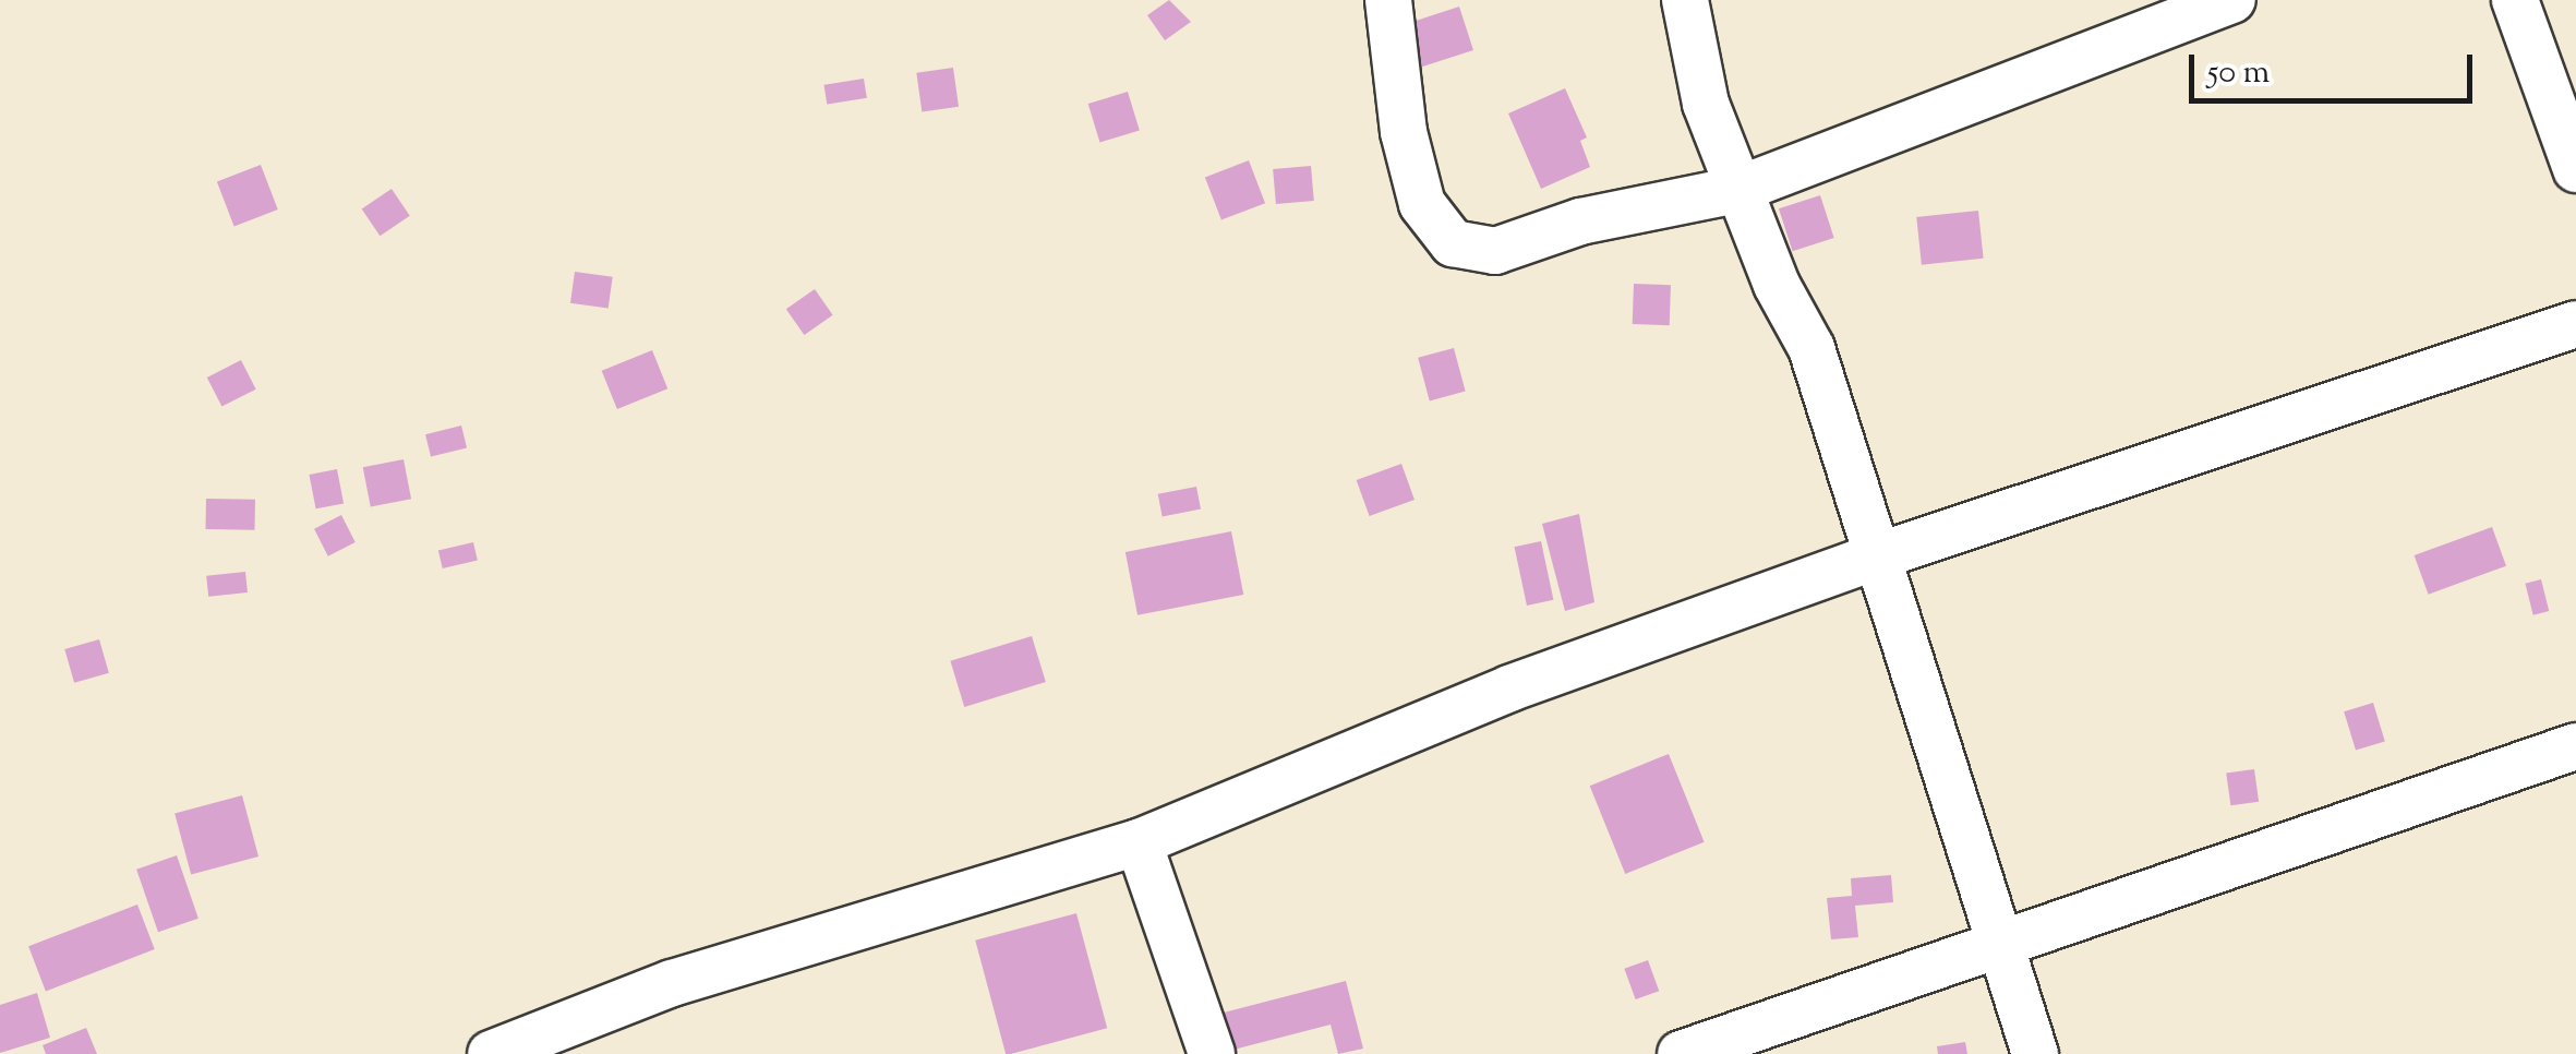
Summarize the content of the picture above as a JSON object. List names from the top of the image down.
{
  "scale_bar": "50 m"
}
